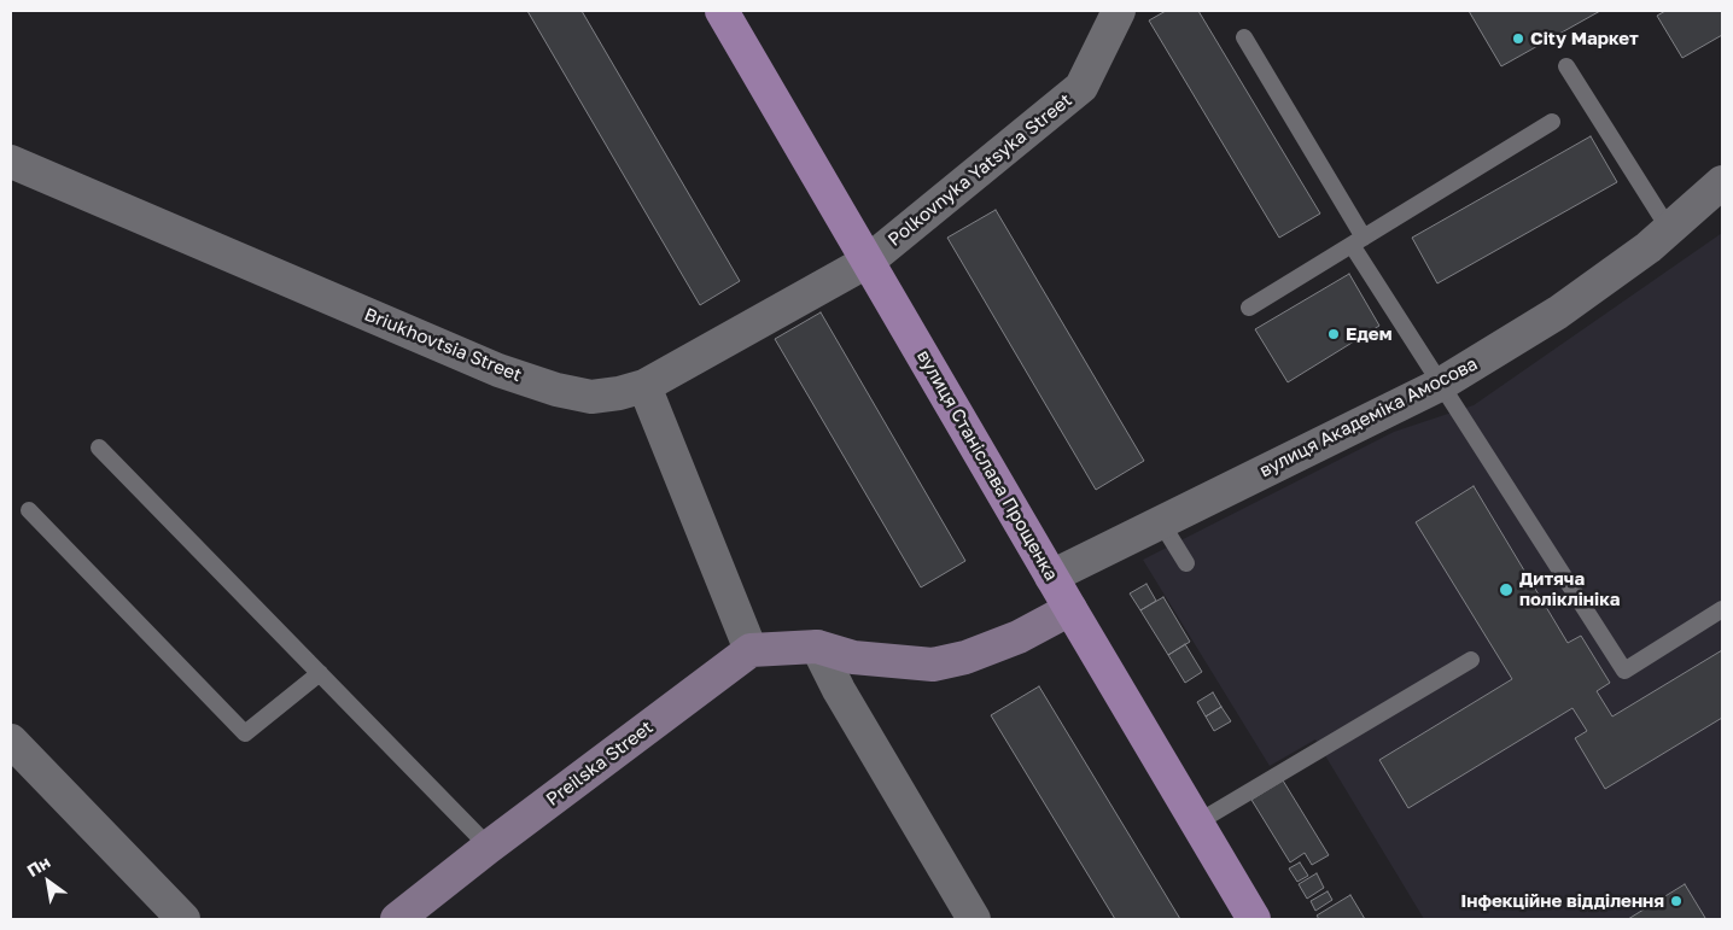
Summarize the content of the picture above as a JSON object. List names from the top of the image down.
{
  "streets": {
    "main road": ["вулиця Станіслава Прощенка"],
    "street": [
      "Polkovnyka Yatsyka Street",
      "Briukhovtsia Street",
      "вулиця Академіка Амосова",
      "Preilska Street"
    ]
  },
  "crossings": [
    ["Polkovnyka Yatsyka Street", "Briukhovtsia Street"],
    ["Polkovnyka Yatsyka Street", "вулиця Станіслава Прощенка"],
    ["Briukhovtsia Street", "вулиця Станіслава Прощенка"],
    ["вулиця Академіка Амосова", "вулиця Станіслава Прощенка"]
  ],
  "places": [
    "City Маркет",
    "Едем",
    "Дитяча поліклініка",
    "Інфекційне відділення"
  ],
  "north": "top left"
}
